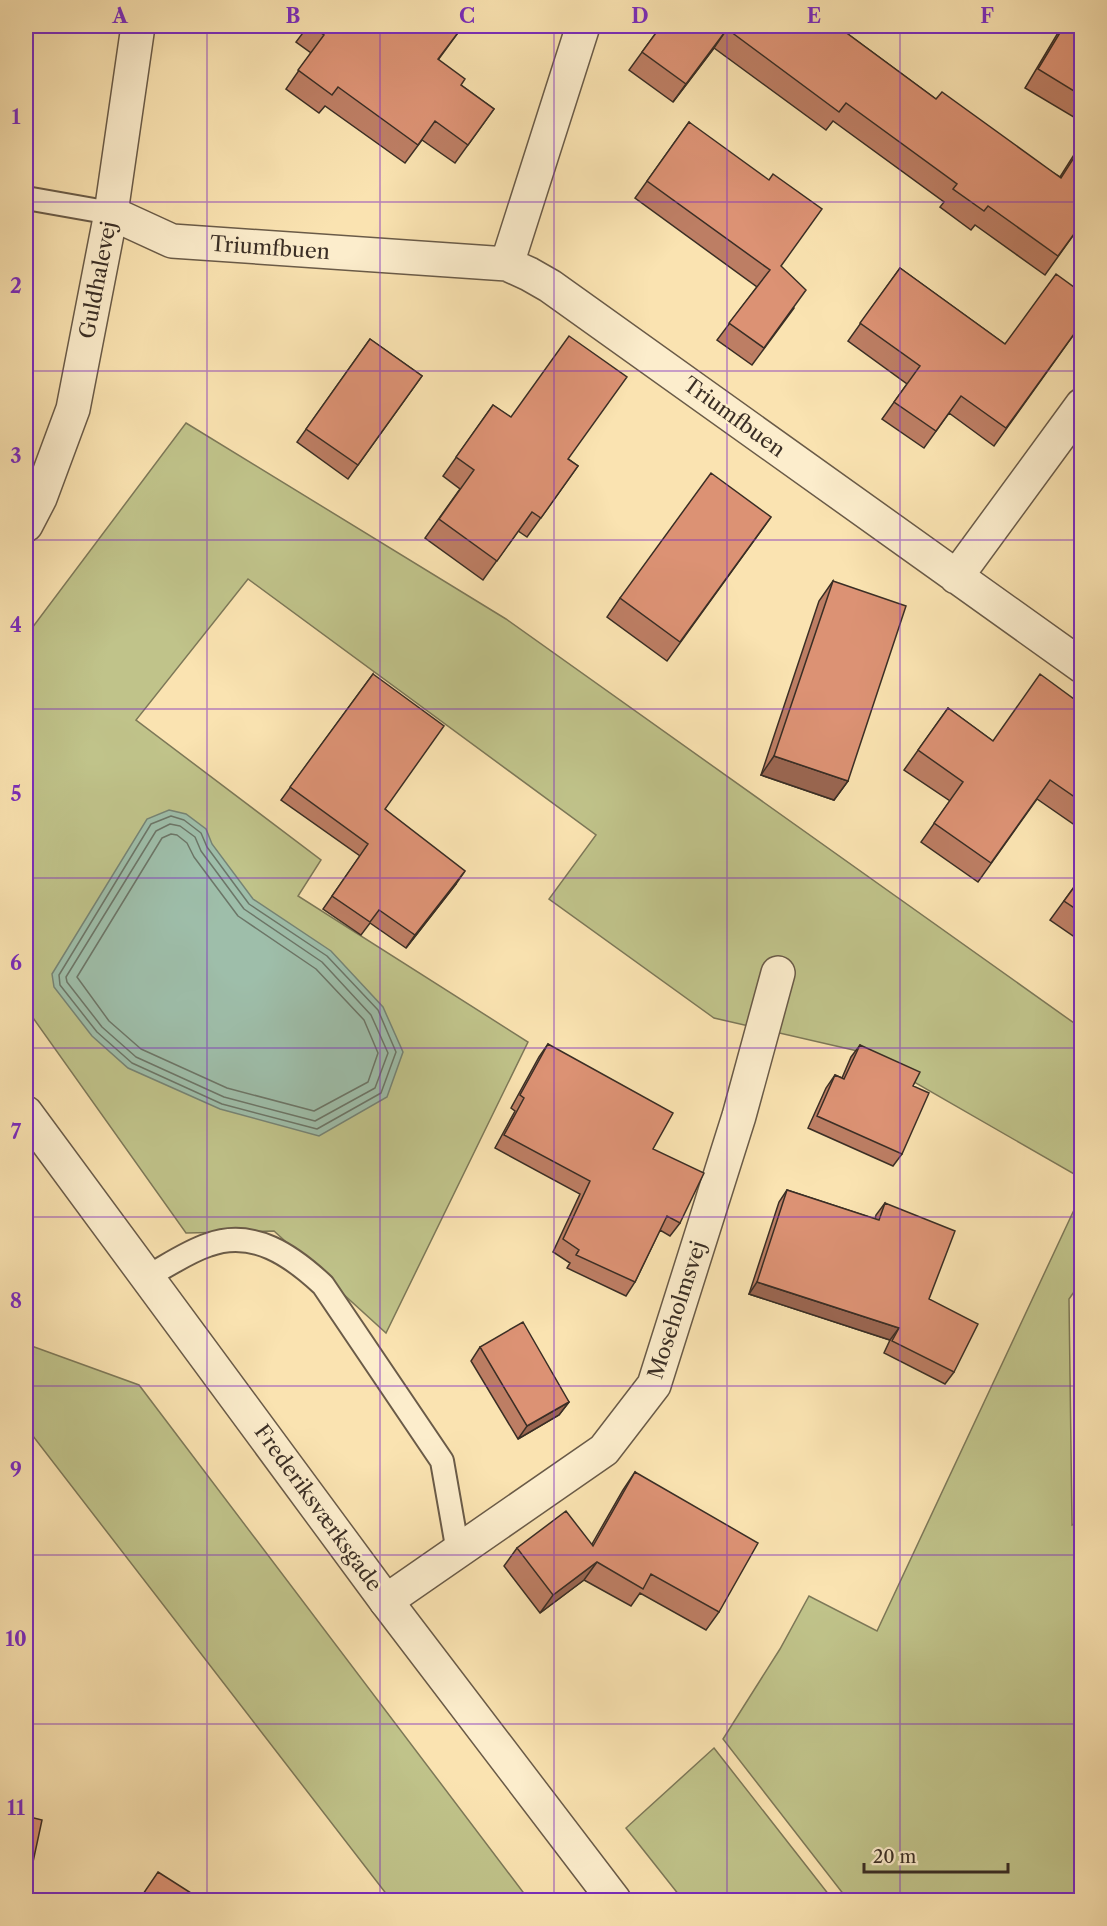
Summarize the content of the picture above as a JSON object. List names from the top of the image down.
{
  "streets": {
    "street": [
      "Triumfbuen",
      "Guldhalevej",
      "Moseholmsvej",
      "Frederiksværksgade"
    ]
  },
  "crossings": [
    ["Triumfbuen", "Guldhalevej"],
    ["Moseholmsvej", "Frederiksværksgade"]
  ],
  "scale_bar": "20 m",
  "grid": {
    "columns": [
      "A",
      "B",
      "C",
      "D",
      "E",
      "F"
    ],
    "rows": [
      "1",
      "2",
      "3",
      "4",
      "5",
      "6",
      "7",
      "8",
      "9",
      "10",
      "11"
    ]
  }
}
